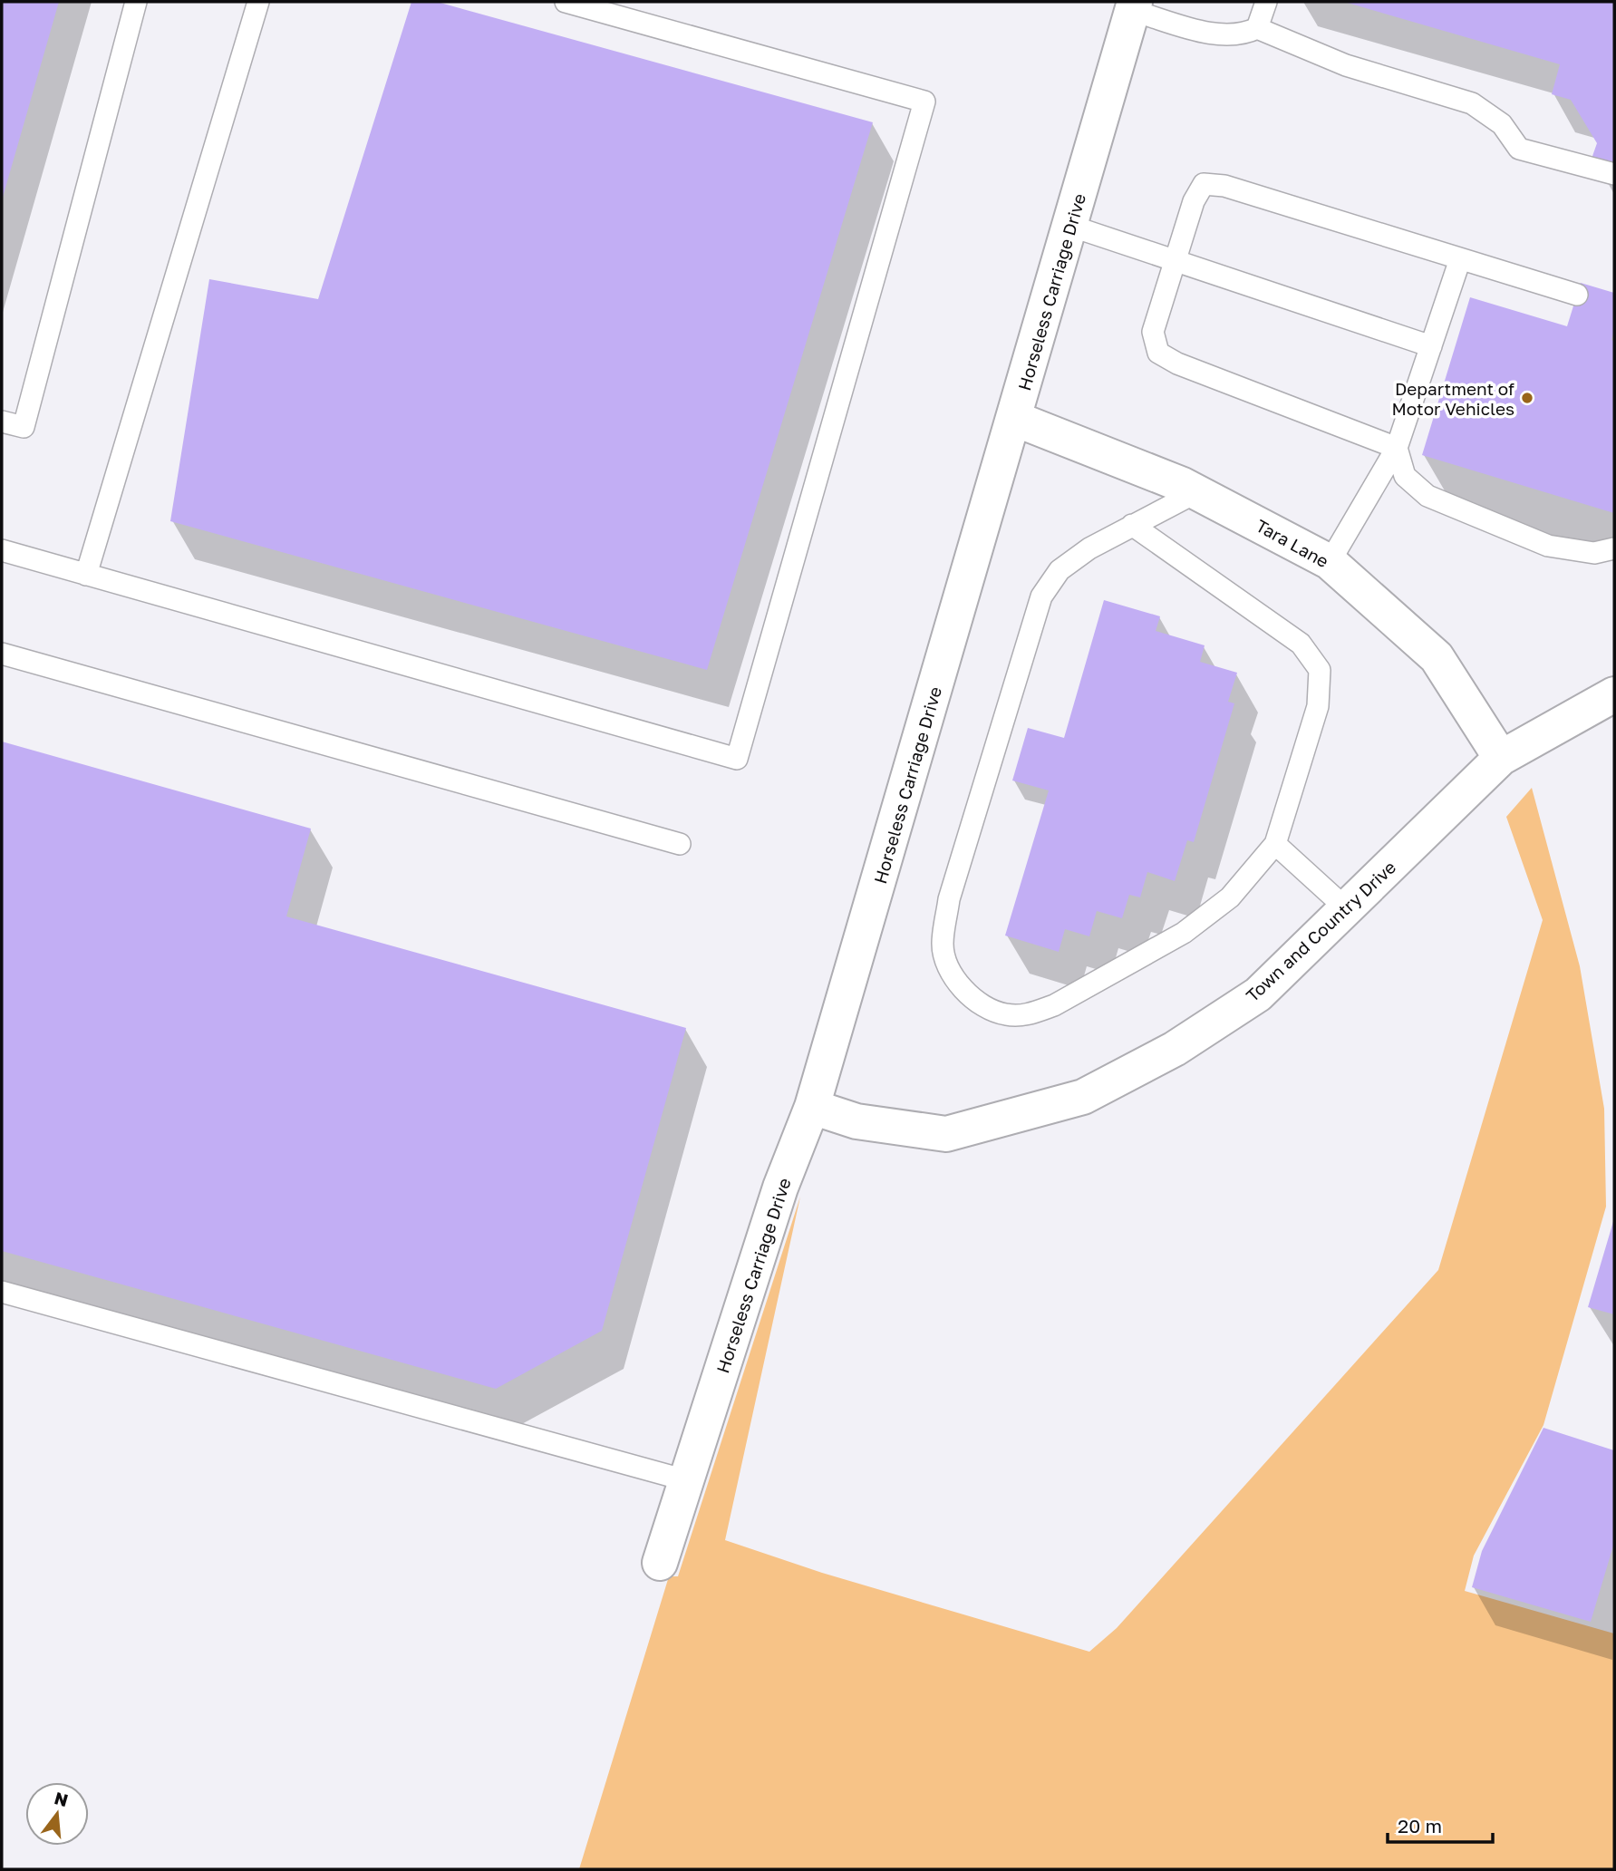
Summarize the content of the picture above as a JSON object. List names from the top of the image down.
{
  "streets": {
    "street": ["Horseless Carriage Drive", "Tara Lane", "Town and Country Drive"]
  },
  "crossings": [
    ["Horseless Carriage Drive", "Tara Lane"],
    ["Horseless Carriage Drive", "Town and Country Drive"],
    ["Tara Lane", "Town and Country Drive"]
  ],
  "places": ["Department of Motor Vehicles"],
  "scale_bar": "20 m",
  "north": "top"
}
